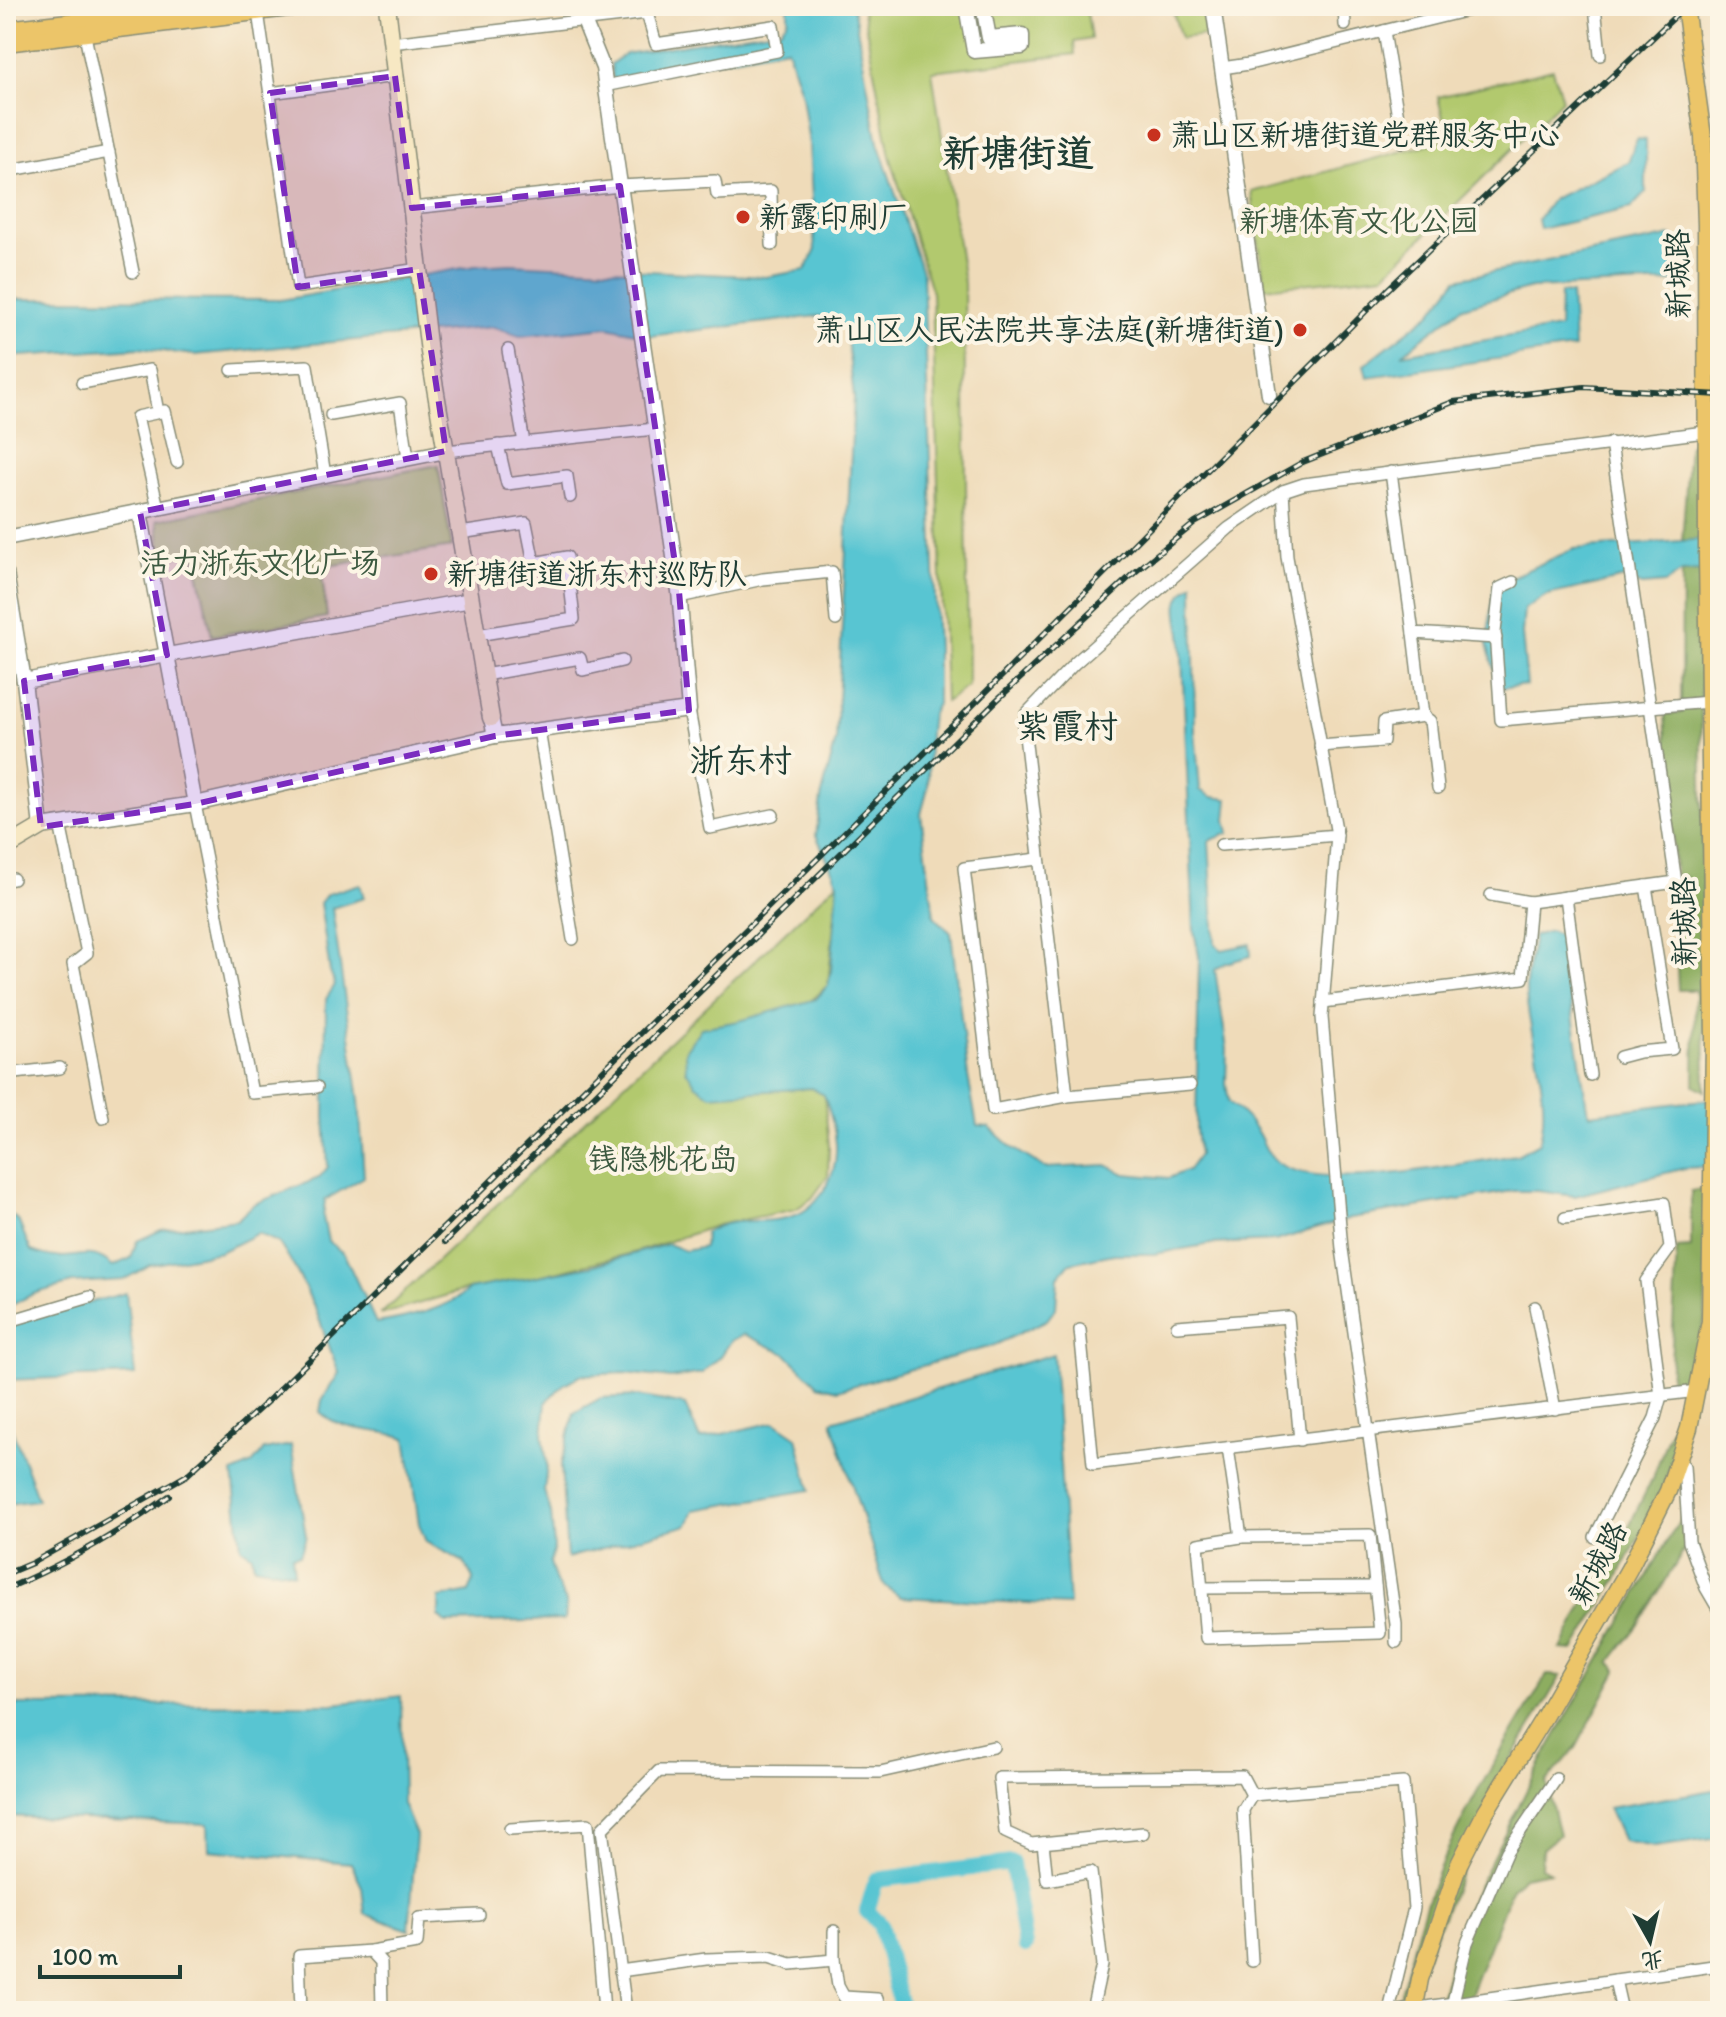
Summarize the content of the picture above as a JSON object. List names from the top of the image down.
{
  "streets": {
    "main road": ["新城路"]
  },
  "districts": ["新塘街道", "紫霞村", "浙东村"],
  "parks": ["新塘体育文化公园", "活力浙东文化广场", "钱隐桃花岛"],
  "places": [
    "萧山区新塘街道党群服务中心",
    "新露印刷厂",
    "萧山区人民法院共享法庭(新塘街道)",
    "新塘街道浙东村巡防队"
  ],
  "scale_bar": "100 m",
  "north": "bottom"
}
